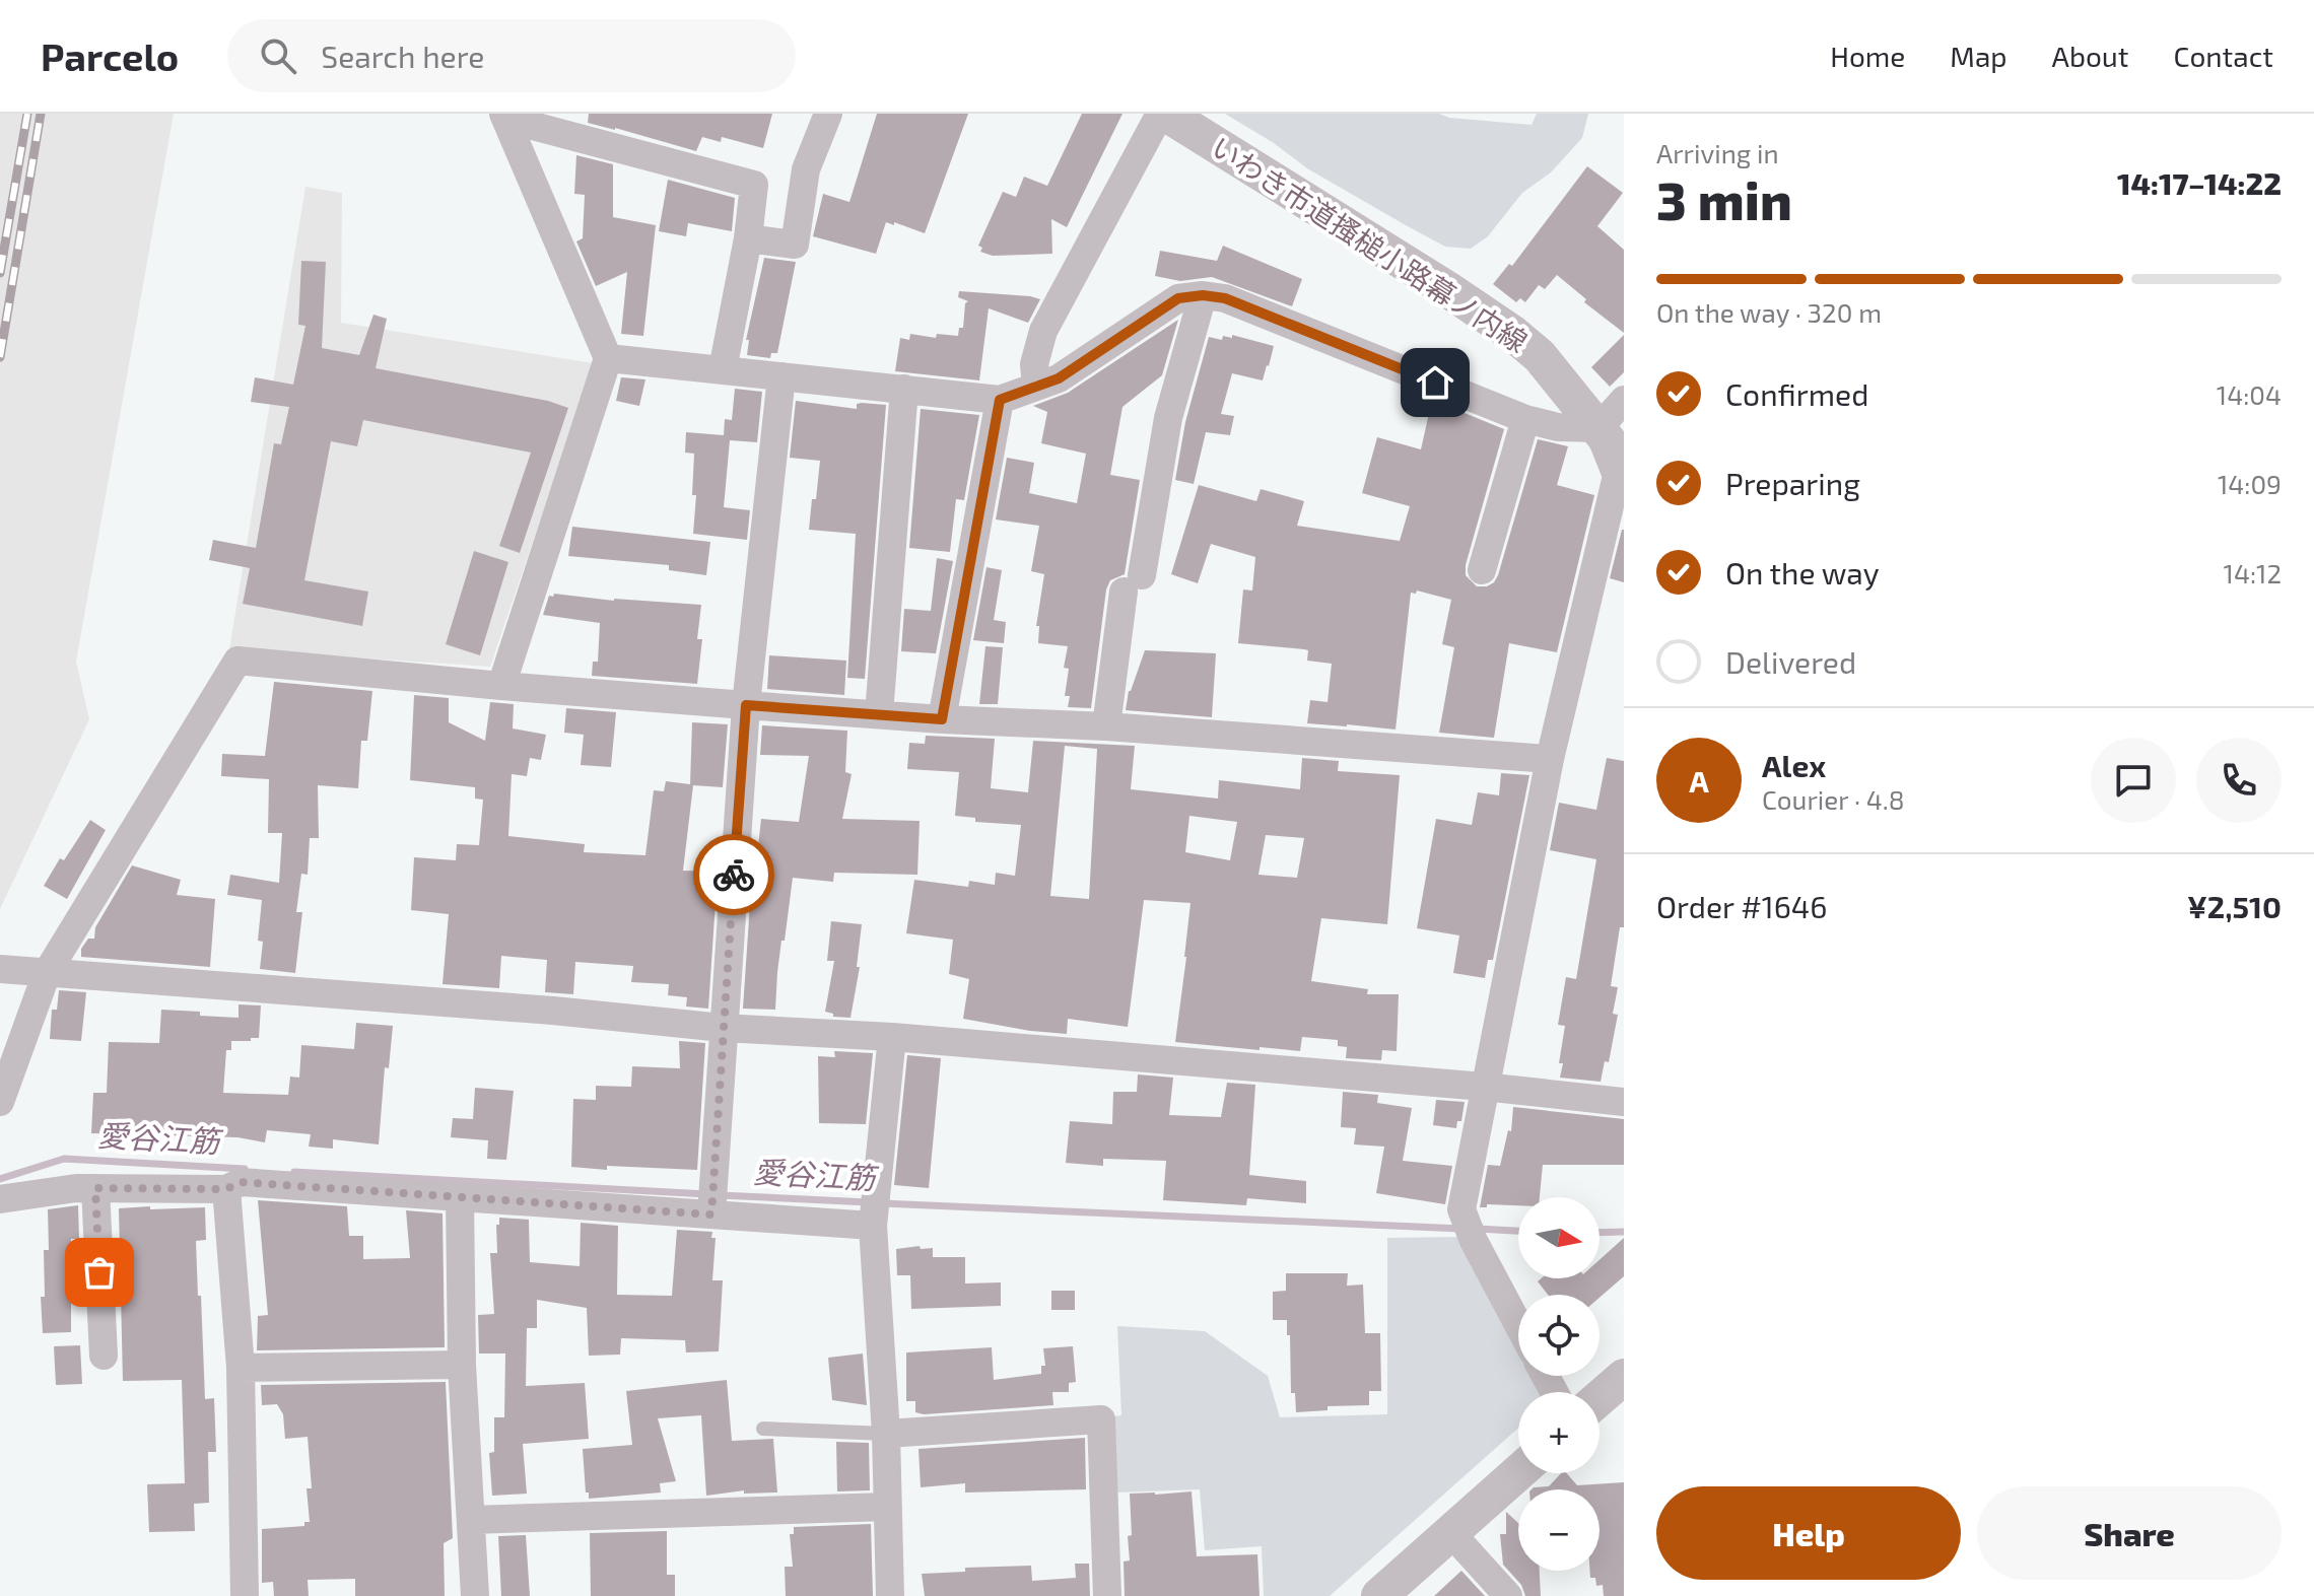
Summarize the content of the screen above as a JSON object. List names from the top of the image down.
{
  "streets": {
    "street": ["いわき市道搔槌小路幕ノ内線"]
  },
  "water": ["愛谷江筋"],
  "north": "right",
  "page": {
    "header": "Parcelo",
    "search": "Search here",
    "nav": [
      "Home",
      "Map",
      "About",
      "Contact"
    ],
    "heading": ["3 min", "Arriving in", "14:17–14:22"],
    "panel": [
      "Alex",
      "Courier · 4.8",
      "Order #1646",
      "¥2,510"
    ],
    "bar": "On the way · 320 m",
    "list": [
      ["Confirmed", "14:04"],
      ["Preparing", "14:09"],
      ["On the way", "14:12"],
      "Delivered"
    ],
    "round": "A",
    "map_buttons": ["+", "−"],
    "buttons": ["Help", "Share"]
  }
}
